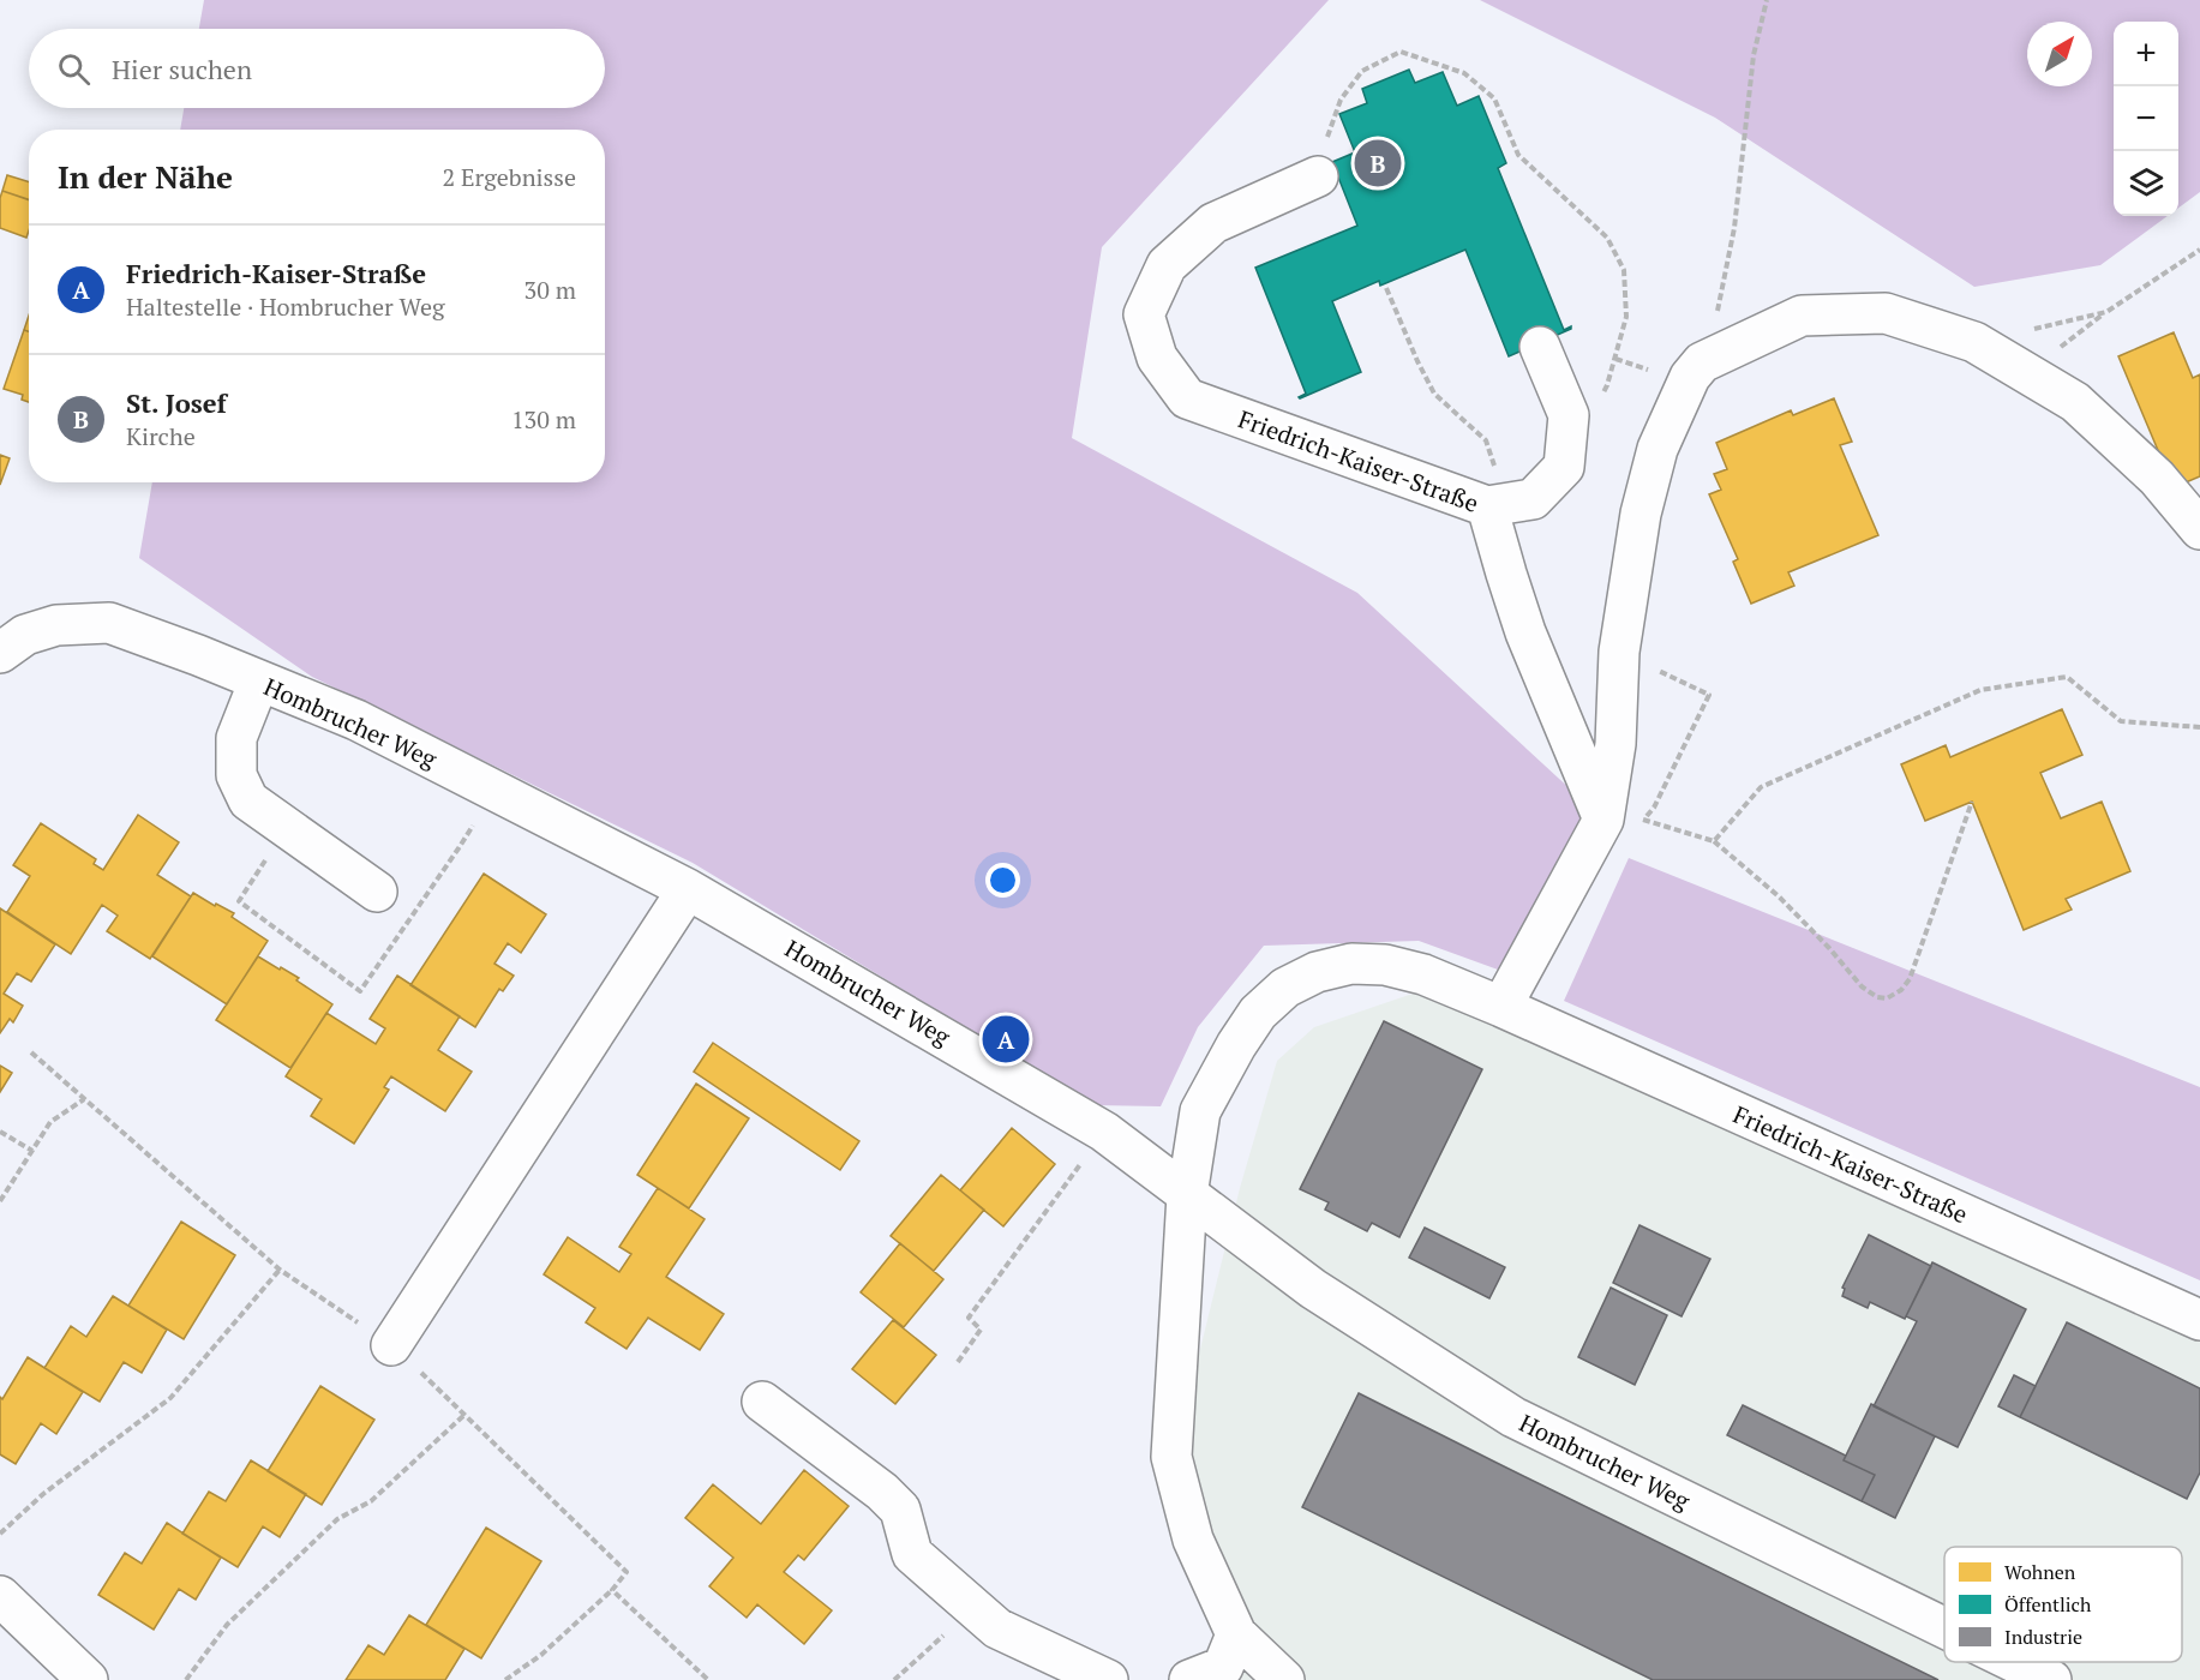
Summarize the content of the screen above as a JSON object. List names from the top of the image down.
{
  "streets": {
    "street": ["Friedrich-Kaiser-Straße", "Hombrucher Weg"]
  },
  "crossings": [
    ["Friedrich-Kaiser-Straße", "Hombrucher Weg"]
  ],
  "legend": ["Wohnen", "Öffentlich", "Industrie"],
  "north": "top right",
  "page": {
    "map_buttons": ["+", "−"],
    "search": "Hier suchen",
    "heading": ["In der Nähe", "2 Ergebnisse"],
    "pins": ["B", "A"],
    "list": [
      {
        "mark": "A",
        "name": "Friedrich-Kaiser-Straße",
        "note": "Haltestelle · Hombrucher Weg",
        "value": "30 m"
      },
      {
        "mark": "B",
        "name": "St. Josef",
        "note": "Kirche",
        "value": "130 m"
      }
    ]
  }
}
